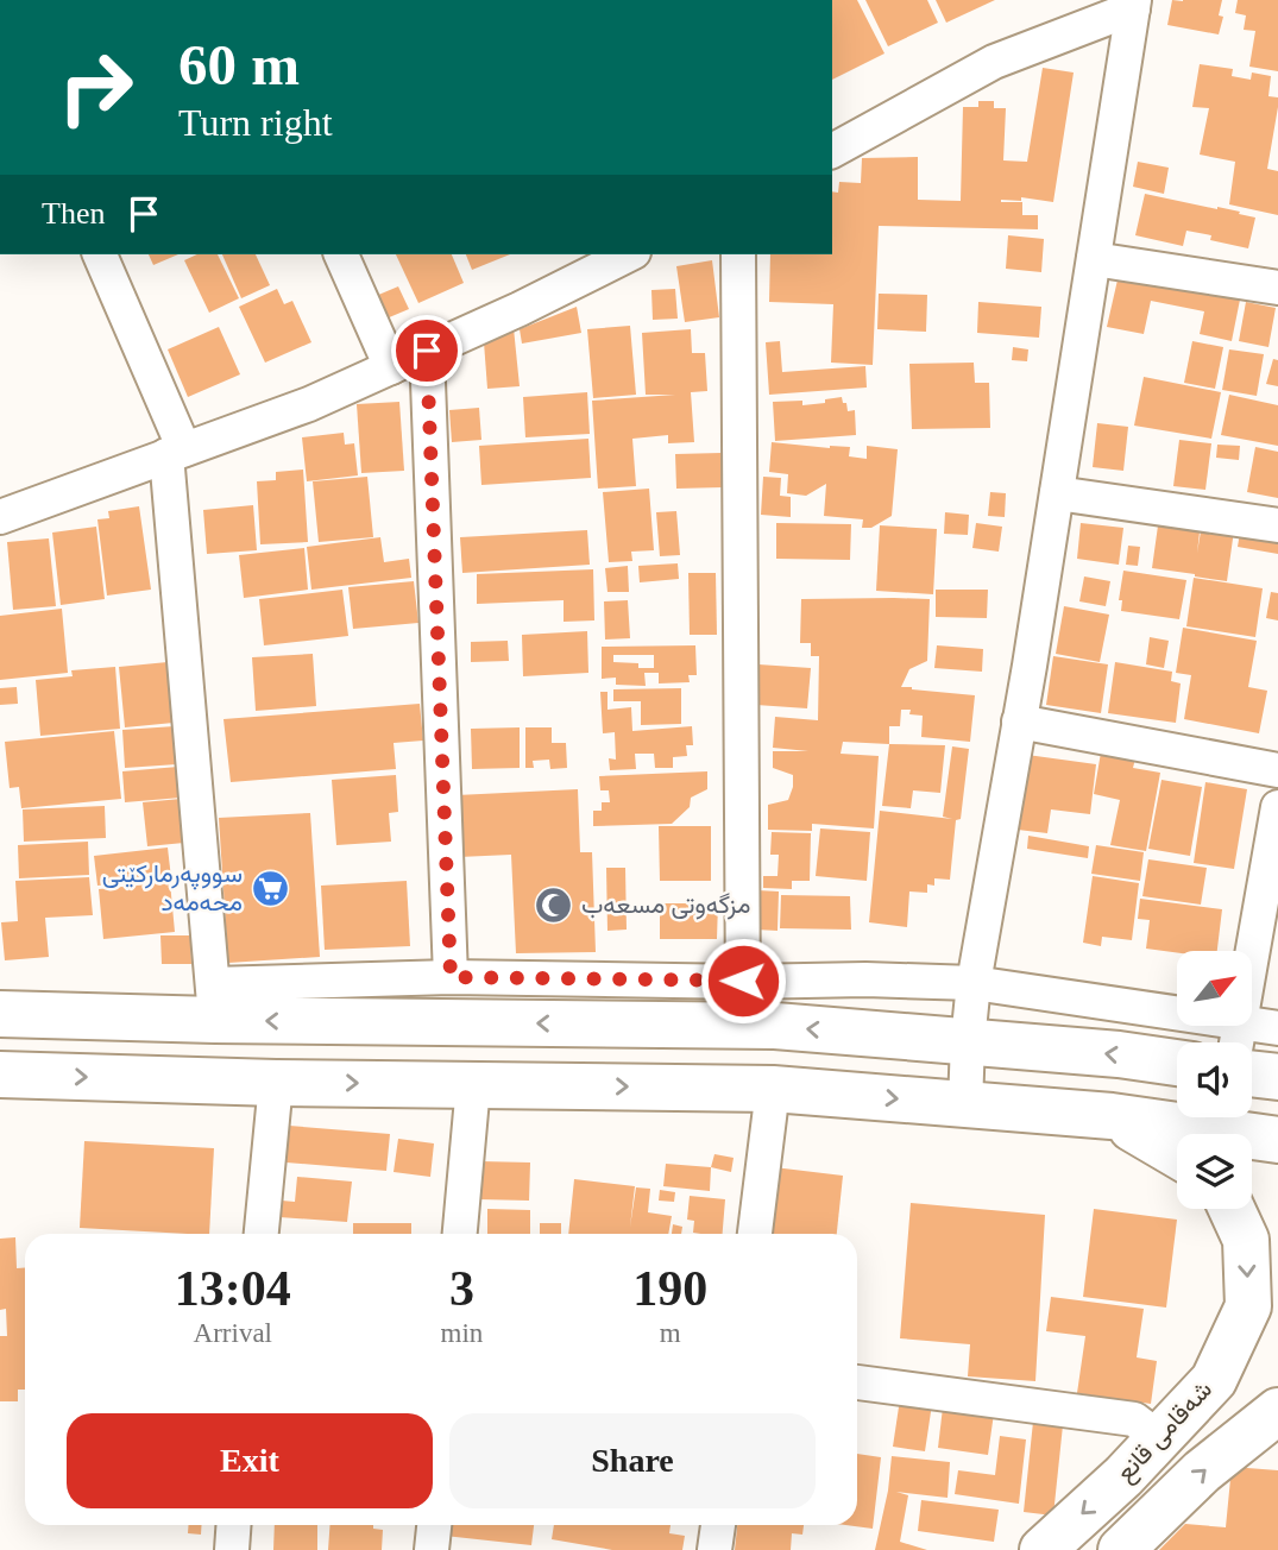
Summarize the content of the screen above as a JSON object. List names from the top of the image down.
{
  "streets": {
    "main road": ["شەقامی قانع"]
  },
  "places": {
    "supermarket": ["سووپەرمارکێتی محەمەد"],
    "mosque": ["مزگەوتی مسعەب"]
  },
  "north": "top right",
  "page": {
    "turn": ["60 m", "Turn right"],
    "then": "Then",
    "eta": [
      "13:04",
      "Arrival",
      "3",
      "min",
      "190",
      "m"
    ],
    "buttons": ["Exit", "Share"]
  }
}
